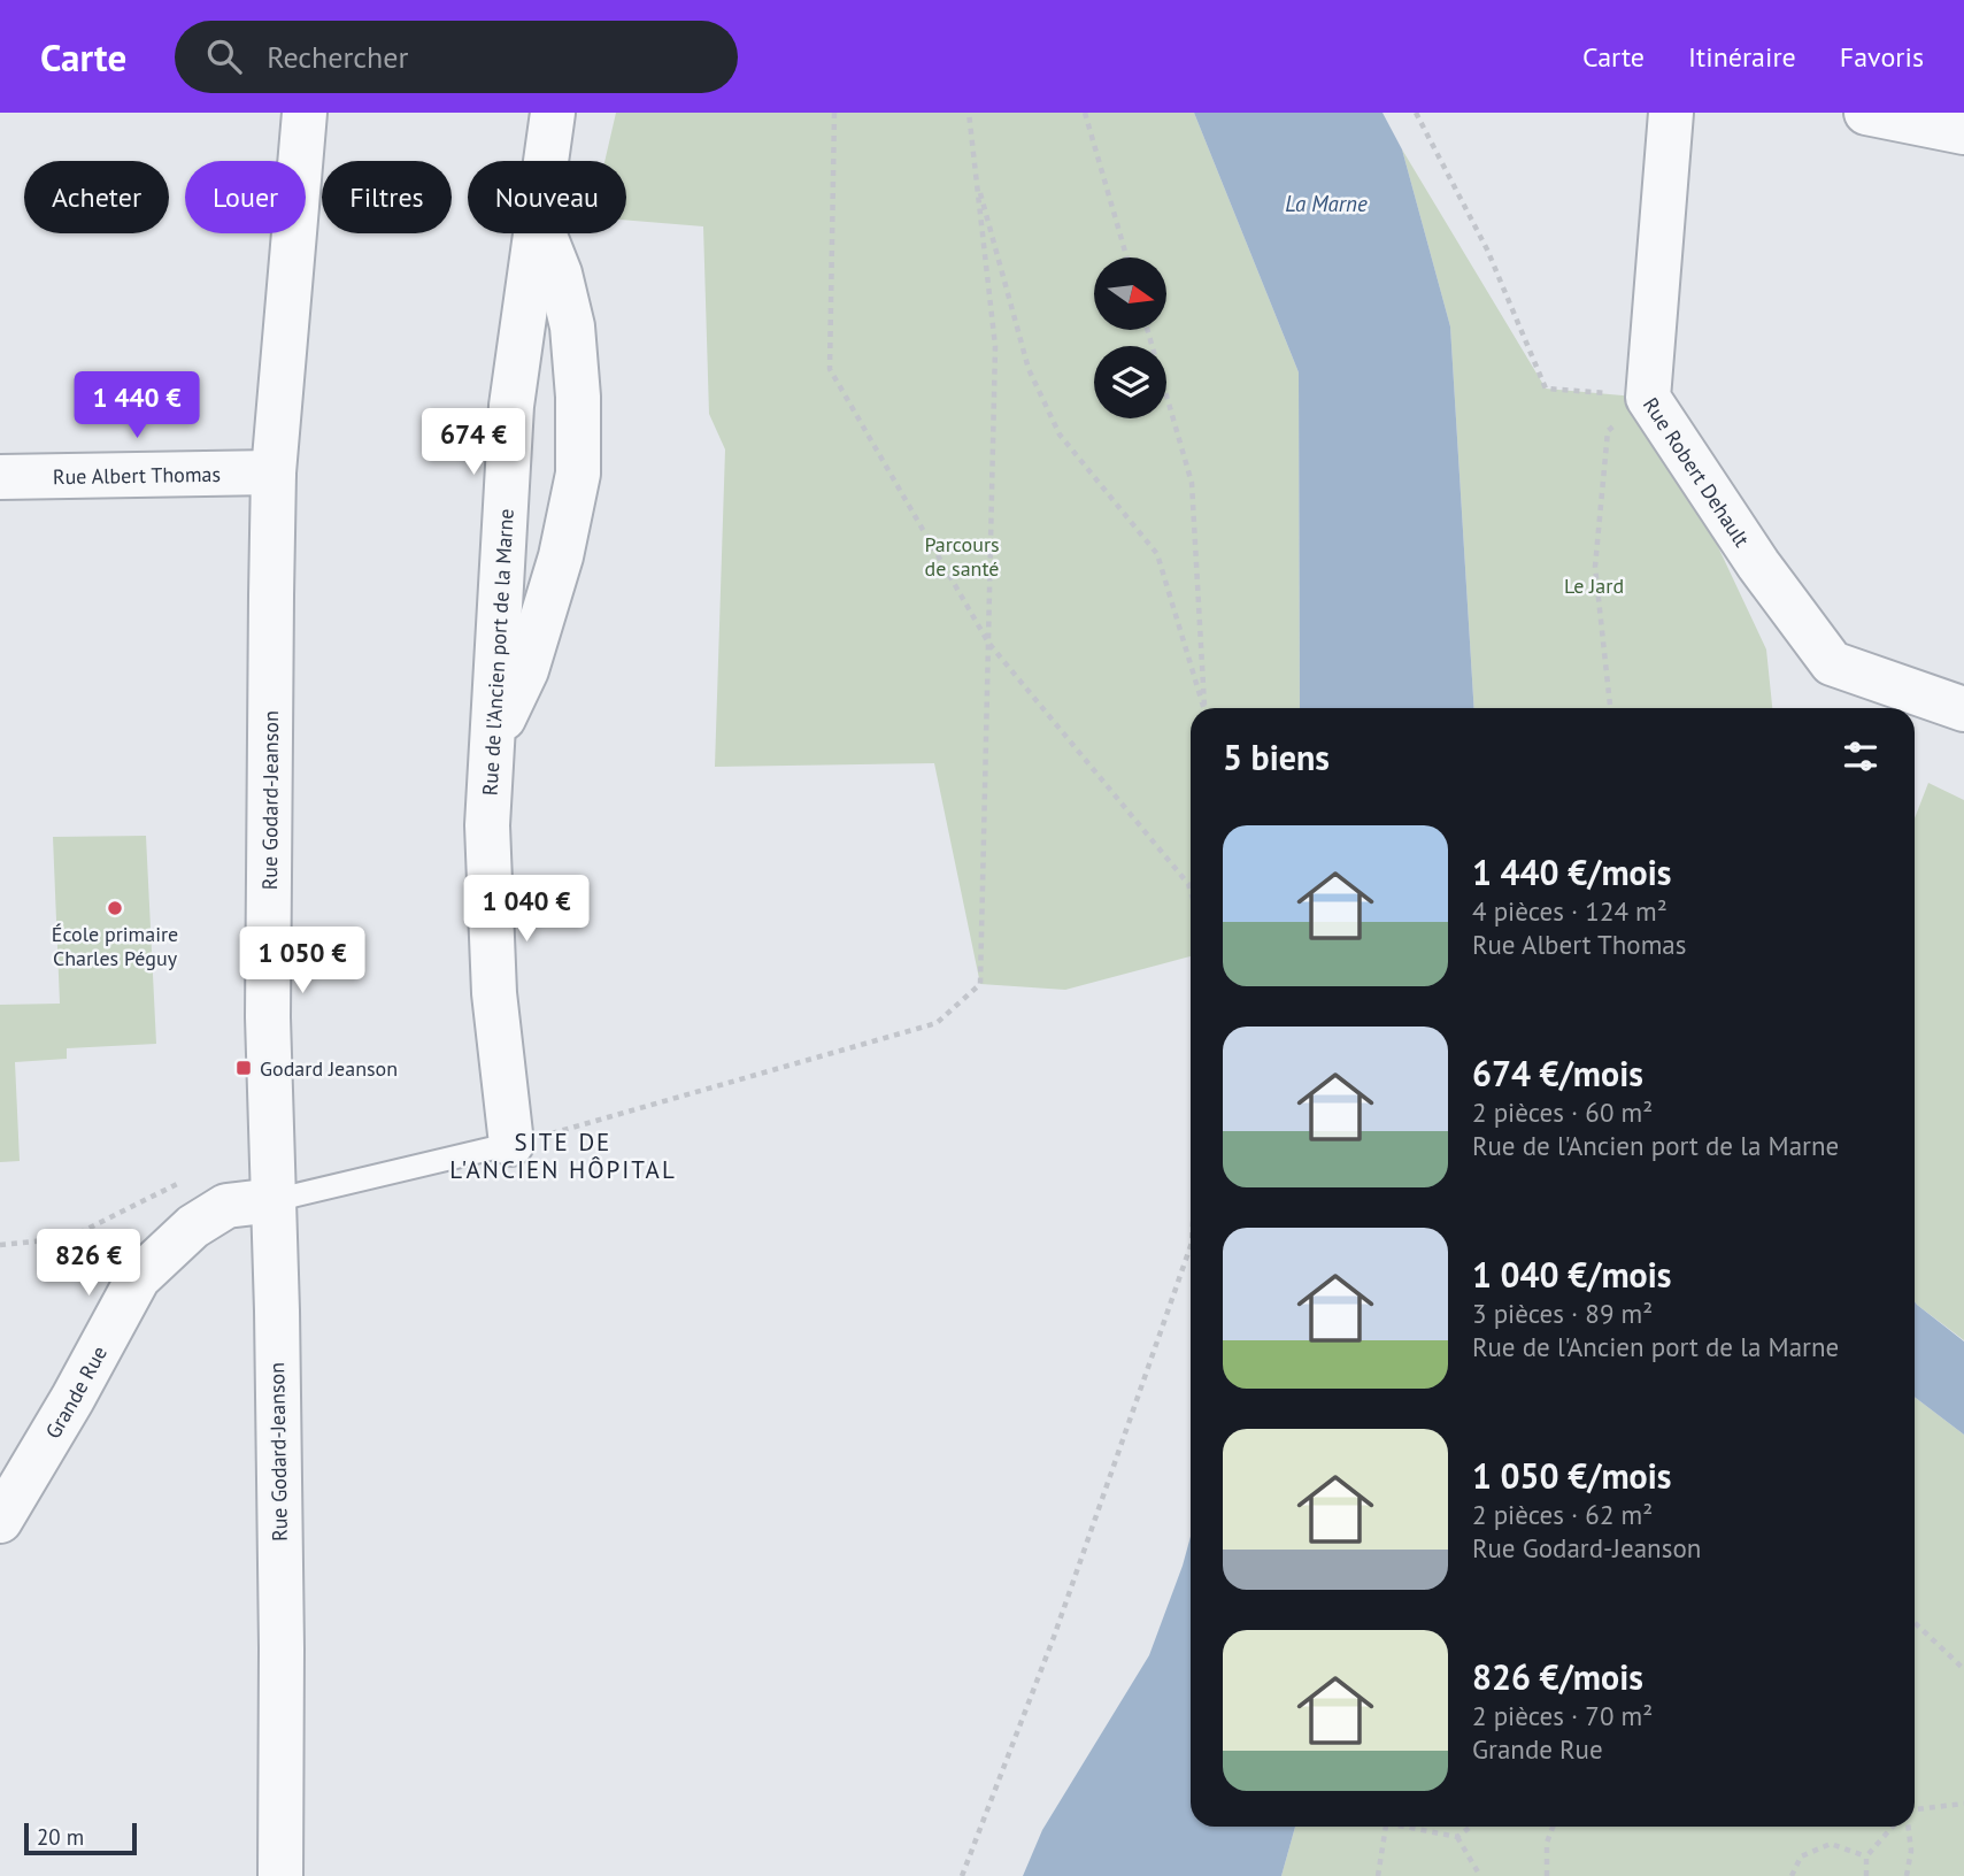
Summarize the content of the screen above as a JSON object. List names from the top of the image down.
{
  "streets": {
    "street": [
      "Rue Robert Dehault",
      "Rue Albert Thomas",
      "Rue de l'Ancien port de la Marne",
      "Rue Godard-Jeanson",
      "Grande Rue"
    ]
  },
  "crossings": [
    ["Rue Albert Thomas", "Rue Godard-Jeanson"],
    ["Rue Godard-Jeanson", "Grande Rue"]
  ],
  "districts": ["SITE DE L'ANCIEN HÔPITAL"],
  "water": ["La Marne"],
  "parks": ["Parcours de santé", "Le Jard"],
  "places": {
    "other": ["École primaire Charles Péguy"],
    "transit": ["Godard Jeanson"]
  },
  "scale_bar": "20 m",
  "north": "right",
  "page": {
    "header": "Carte",
    "search": "Rechercher",
    "nav": ["Carte", "Itinéraire", "Favoris"],
    "chip": [
      "Acheter",
      "Louer",
      "Filtres",
      "Nouveau"
    ],
    "price": [
      "1 440 €",
      "674 €",
      "1 040 €",
      "1 050 €",
      "826 €"
    ],
    "heading": "5 biens",
    "list": [
      {
        "name": "1 440 €/mois",
        "note": "4 pièces · 124 m² · Rue Albert Thomas"
      },
      {
        "name": "674 €/mois",
        "note": "2 pièces · 60 m² · Rue de l'Ancien port de la Marne"
      },
      {
        "name": "1 040 €/mois",
        "note": "3 pièces · 89 m² · Rue de l'Ancien port de la Marne"
      },
      {
        "name": "1 050 €/mois",
        "note": "2 pièces · 62 m² · Rue Godard-Jeanson"
      },
      {
        "name": "826 €/mois",
        "note": "2 pièces · 70 m² · Grande Rue"
      }
    ],
    "scale": "20 m"
  }
}
